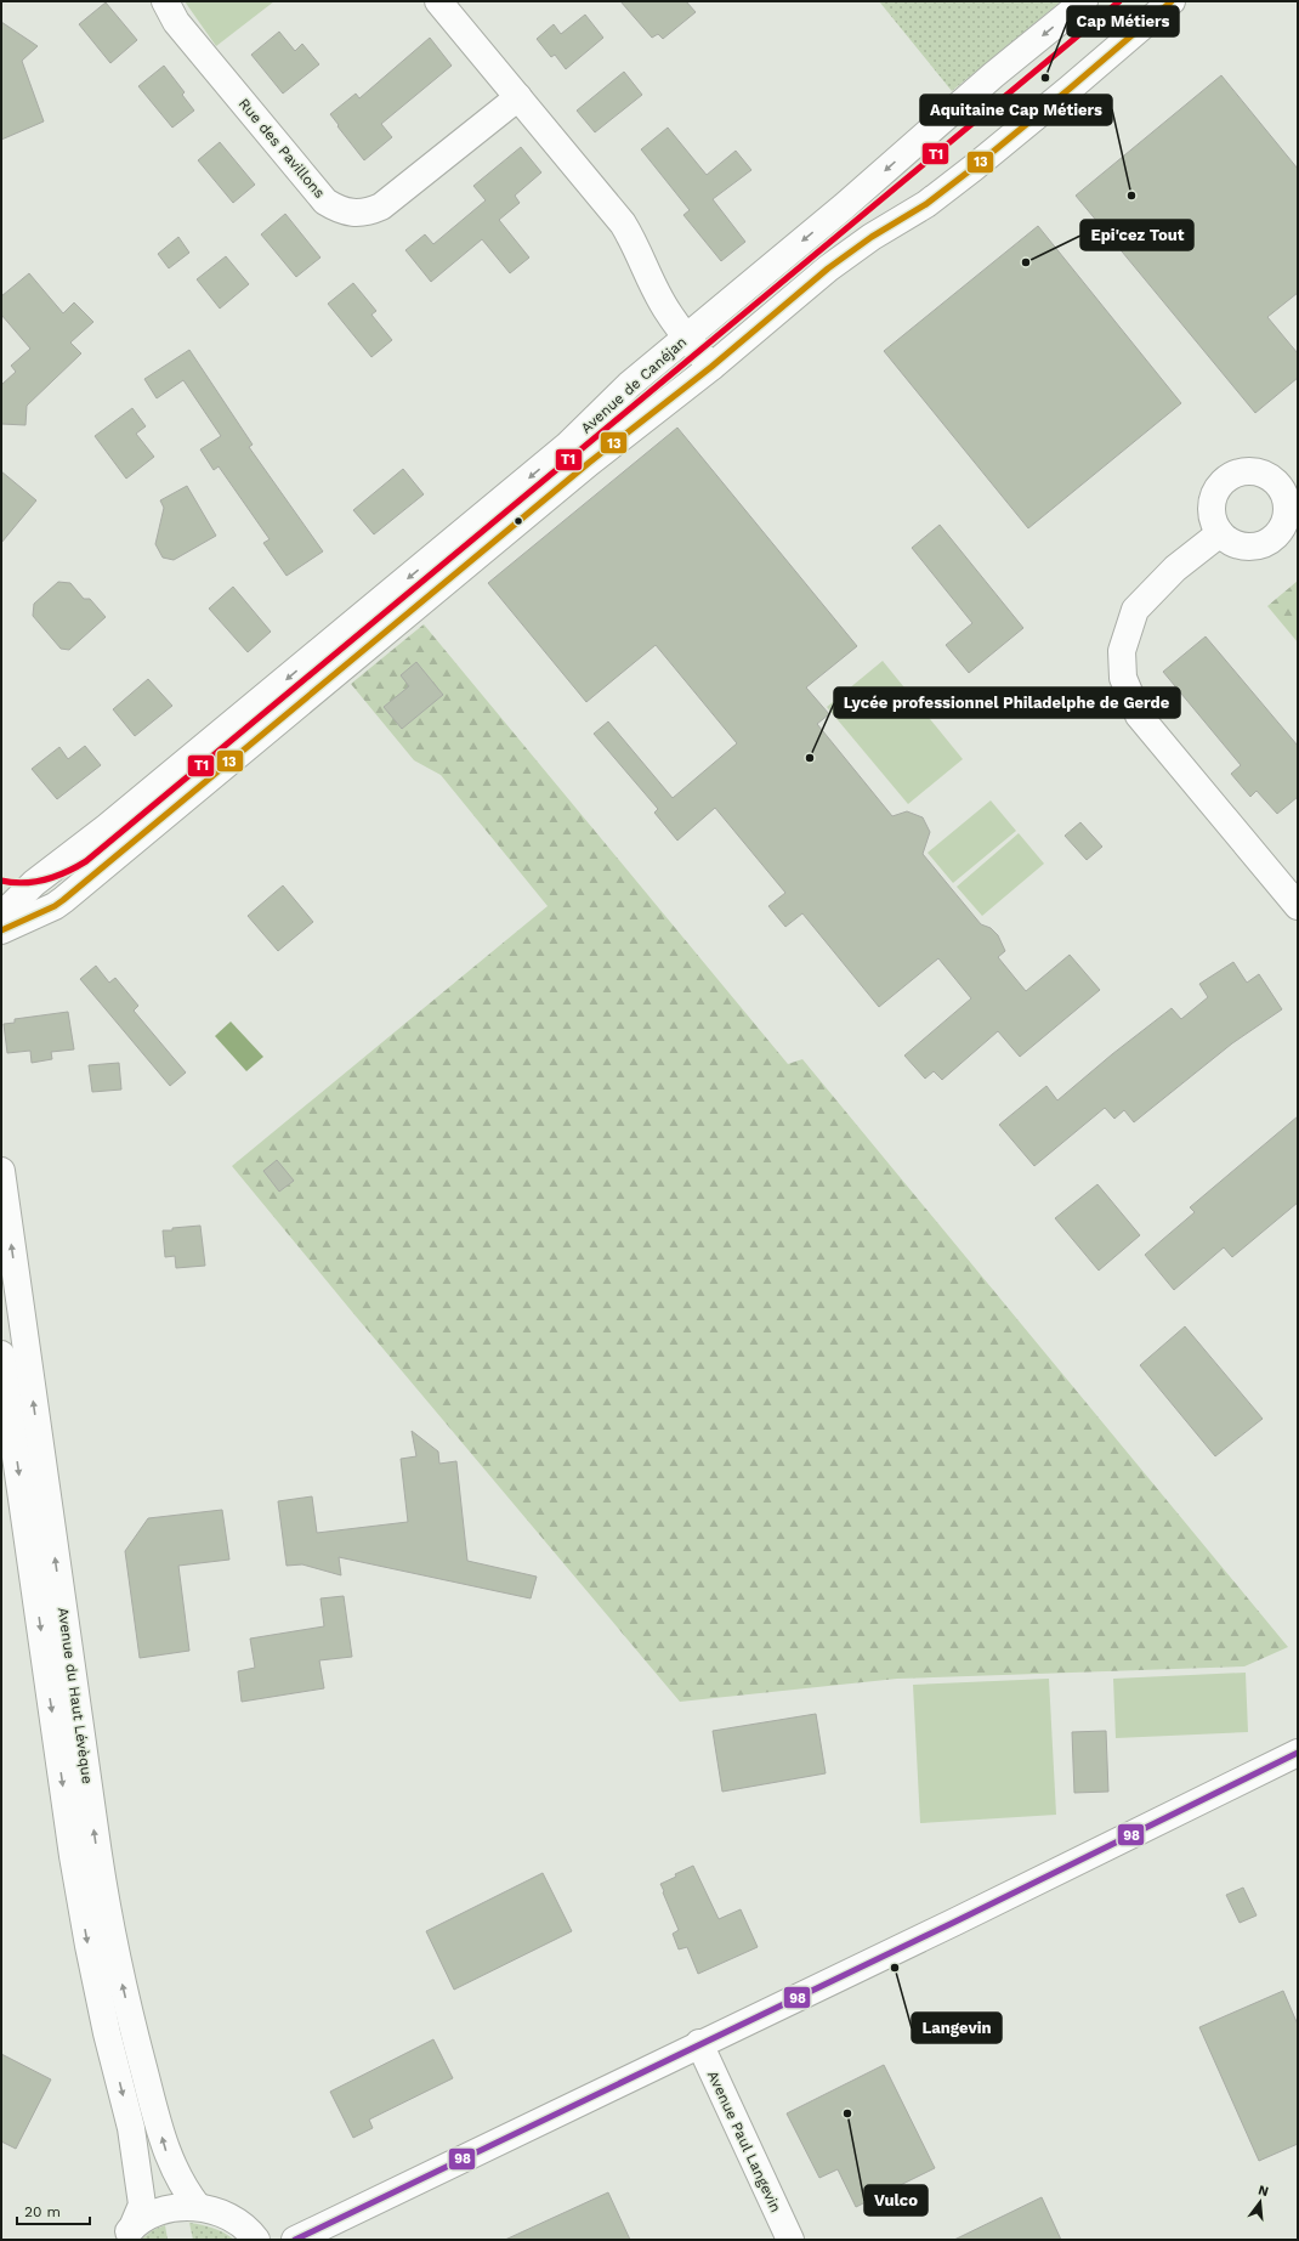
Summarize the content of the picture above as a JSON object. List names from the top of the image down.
{
  "streets": {
    "street": [
      "Rue des Pavillons",
      "Avenue de Canéjan",
      "Avenue du Haut Lévèque",
      "Avenue Paul Langevin"
    ]
  },
  "places": [
    "Cap Métiers",
    "Aquitaine Cap Métiers",
    "Epi'cez Tout",
    "Lycée professionnel Philadelphe de Gerde",
    "Langevin",
    "Vulco"
  ],
  "lines": ["transit line T1", "transit line 13", "transit line 98"],
  "scale_bar": "20 m",
  "north": "top"
}
